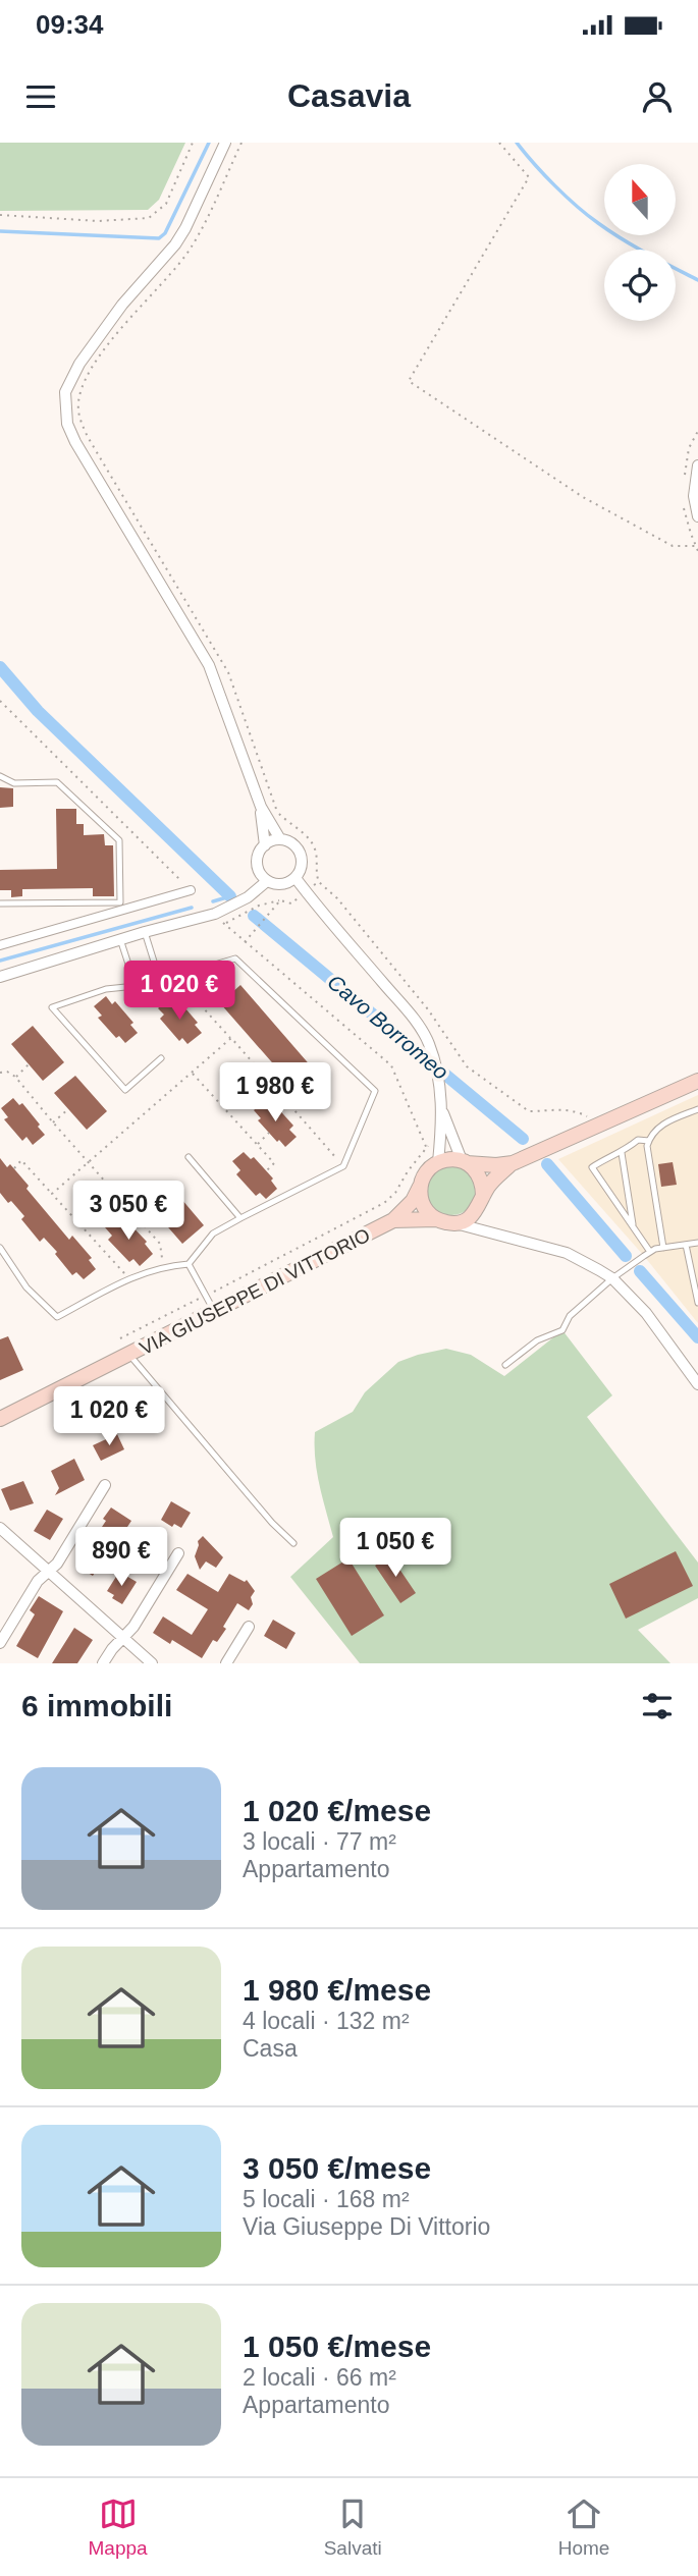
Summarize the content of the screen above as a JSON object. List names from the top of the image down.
{
  "streets": {
    "main road": ["VIA GIUSEPPE DI VITTORIO"]
  },
  "water": ["Cavo Borromeo"],
  "north": "top",
  "page": {
    "status": "09:34",
    "header": "Casavia",
    "price": [
      "1 020 €",
      "1 980 €",
      "3 050 €",
      "1 020 €",
      "1 050 €",
      "890 €"
    ],
    "heading": "6 immobili",
    "list": [
      {
        "name": "1 020 €/mese",
        "note": "3 locali · 77 m² · Appartamento"
      },
      {
        "name": "1 980 €/mese",
        "note": "4 locali · 132 m² · Casa"
      },
      {
        "name": "3 050 €/mese",
        "note": "5 locali · 168 m² · Via Giuseppe Di Vittorio"
      },
      {
        "name": "1 050 €/mese",
        "note": "2 locali · 66 m² · Appartamento"
      }
    ],
    "tabs": ["Mappa", "Salvati", "Home"]
  }
}
